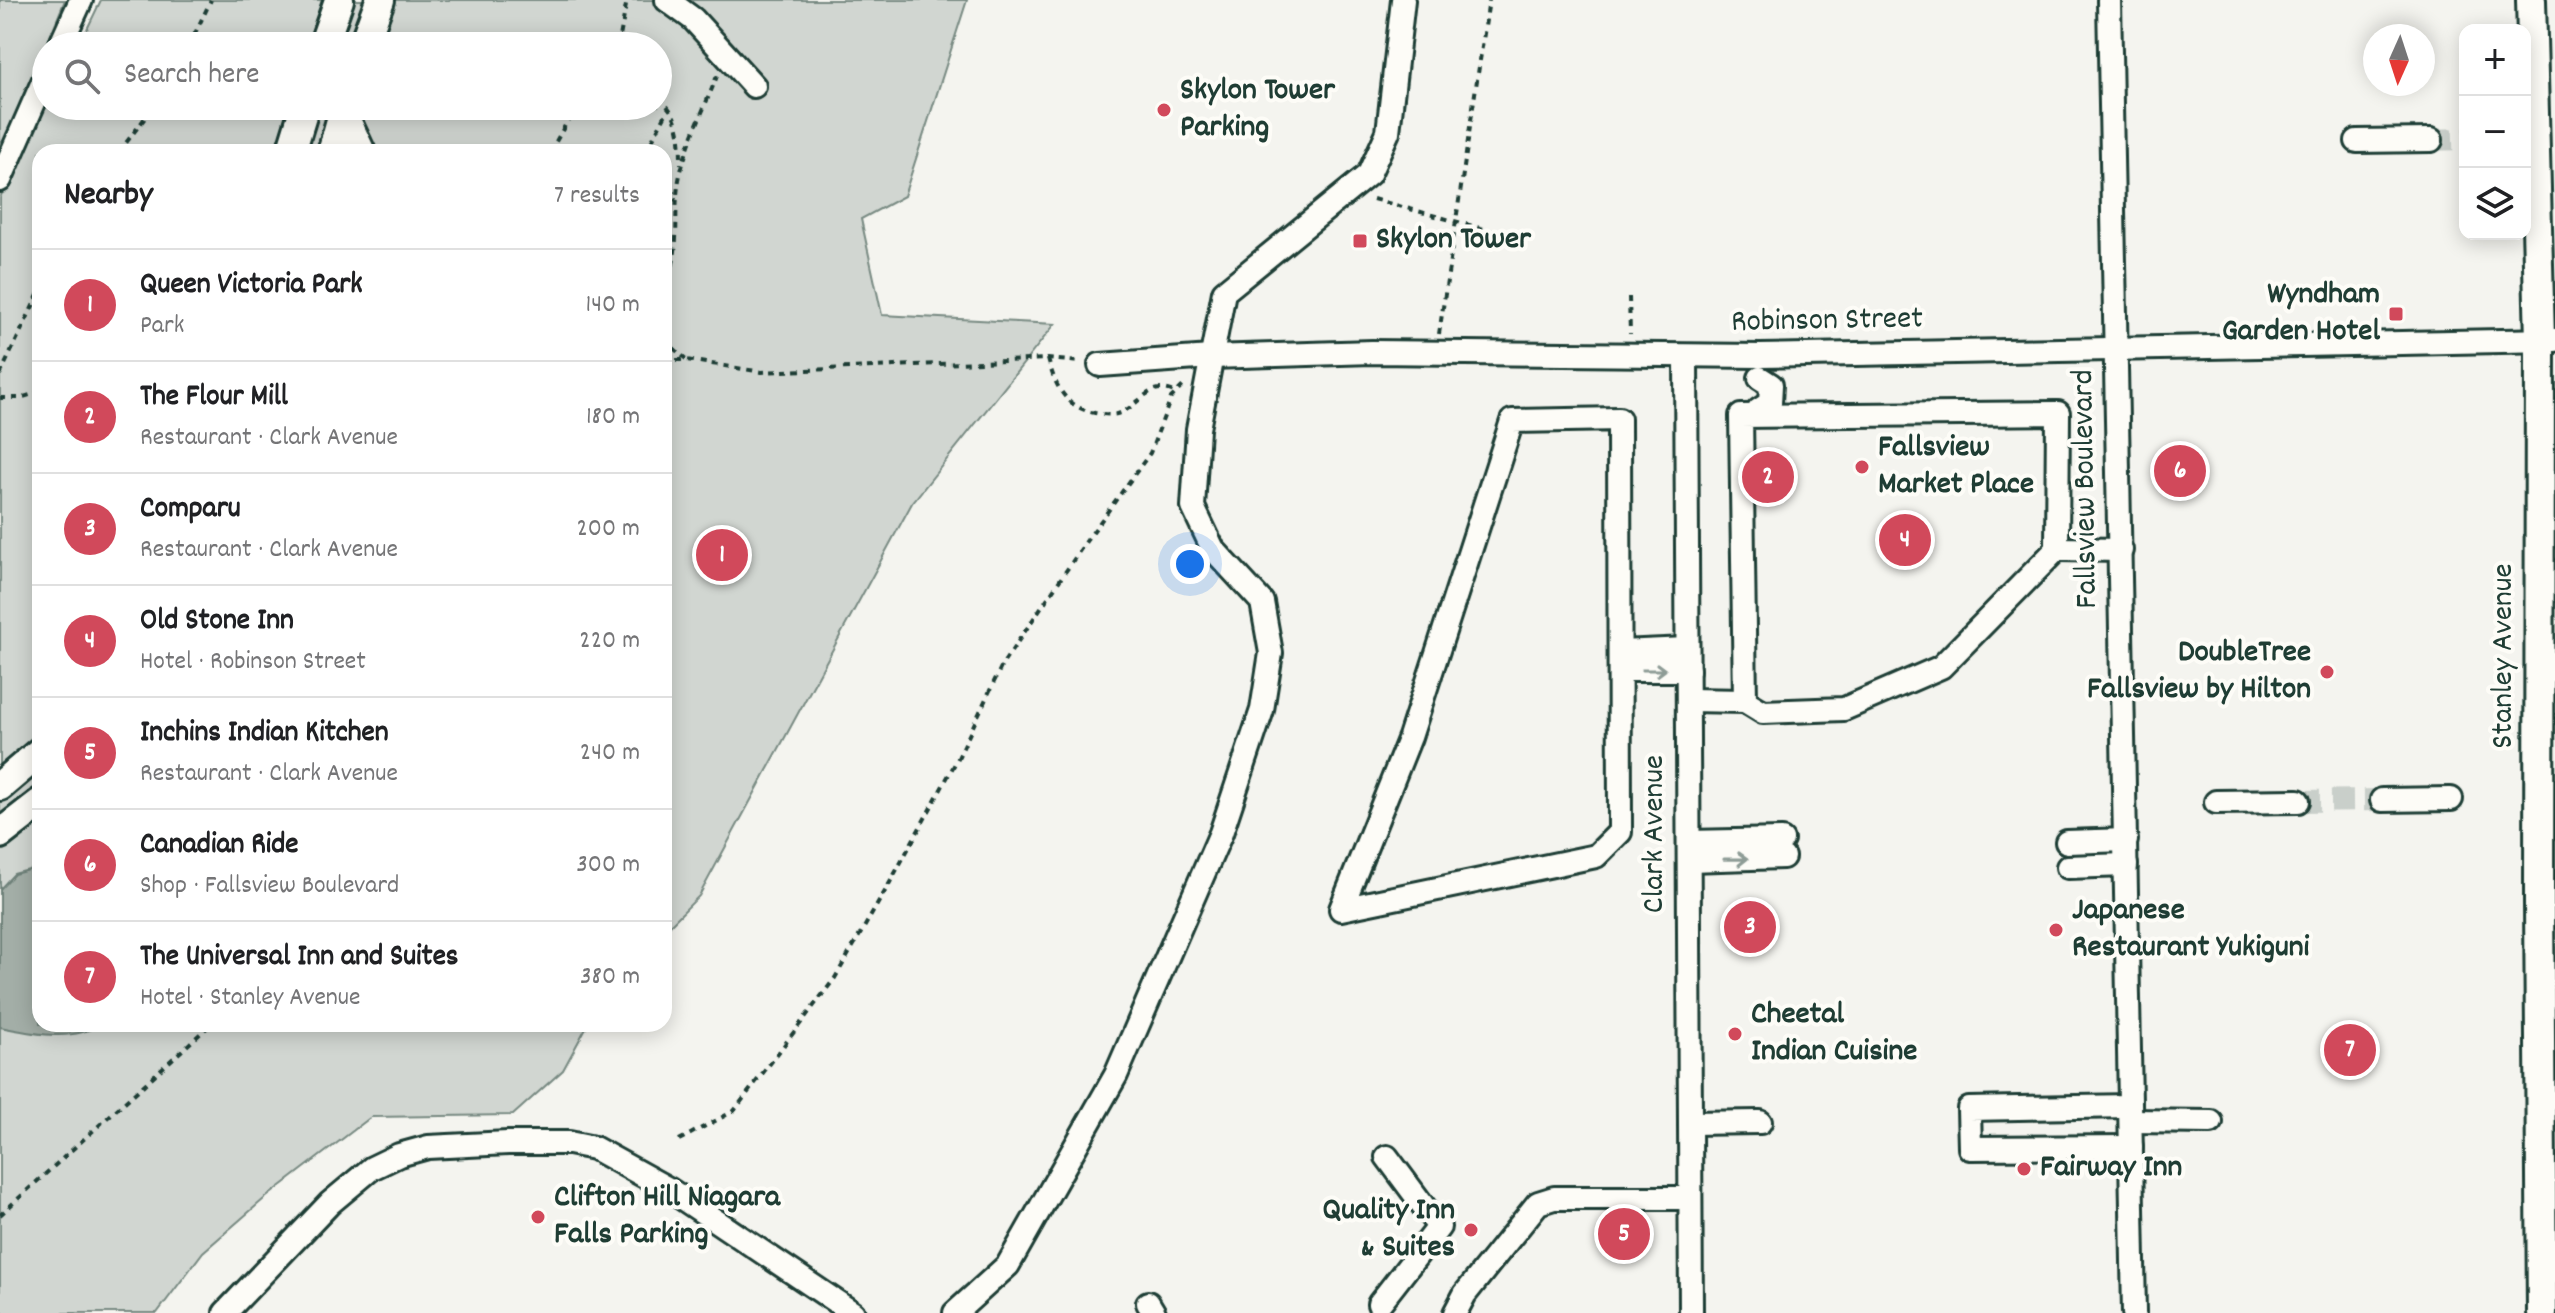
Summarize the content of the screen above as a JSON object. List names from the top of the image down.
{
  "streets": {
    "main road": ["Stanley Avenue"],
    "street": ["Robinson Street", "Fallsview Boulevard", "Clark Avenue"]
  },
  "crossings": [
    ["Robinson Street", "Fallsview Boulevard"],
    ["Robinson Street", "Stanley Avenue"],
    ["Robinson Street", "Clark Avenue"]
  ],
  "places": {
    "other": [
      "Skylon Tower Parking",
      "Fallsview Market Place",
      "DoubleTree Fallsview by Hilton",
      "Japanese Restaurant Yukiguni",
      "Cheetal Indian Cuisine",
      "Fairway Inn",
      "Clifton Hill Niagara Falls Parking",
      "Quality Inn & Suites"
    ],
    "transit": ["Skylon Tower", "Wyndham Garden Hotel"]
  },
  "north": "bottom",
  "page": {
    "map_buttons": ["+", "−"],
    "search": "Search here",
    "heading": ["Nearby", "7 results"],
    "list": [
      {
        "mark": "1",
        "name": "Queen Victoria Park",
        "note": "Park",
        "value": "140 m"
      },
      {
        "mark": "2",
        "name": "The Flour Mill",
        "note": "Restaurant · Clark Avenue",
        "value": "180 m"
      },
      {
        "mark": "3",
        "name": "Comparu",
        "note": "Restaurant · Clark Avenue",
        "value": "200 m"
      },
      {
        "mark": "4",
        "name": "Old Stone Inn",
        "note": "Hotel · Robinson Street",
        "value": "220 m"
      },
      {
        "mark": "5",
        "name": "Inchins Indian Kitchen",
        "note": "Restaurant · Clark Avenue",
        "value": "240 m"
      },
      {
        "mark": "6",
        "name": "Canadian Ride",
        "note": "Shop · Fallsview Boulevard",
        "value": "300 m"
      },
      {
        "mark": "7",
        "name": "The Universal Inn and Suites",
        "note": "Hotel · Stanley Avenue",
        "value": "380 m"
      }
    ],
    "pins": [
      "6",
      "2",
      "4",
      "1",
      "3",
      "7",
      "5"
    ]
  }
}
